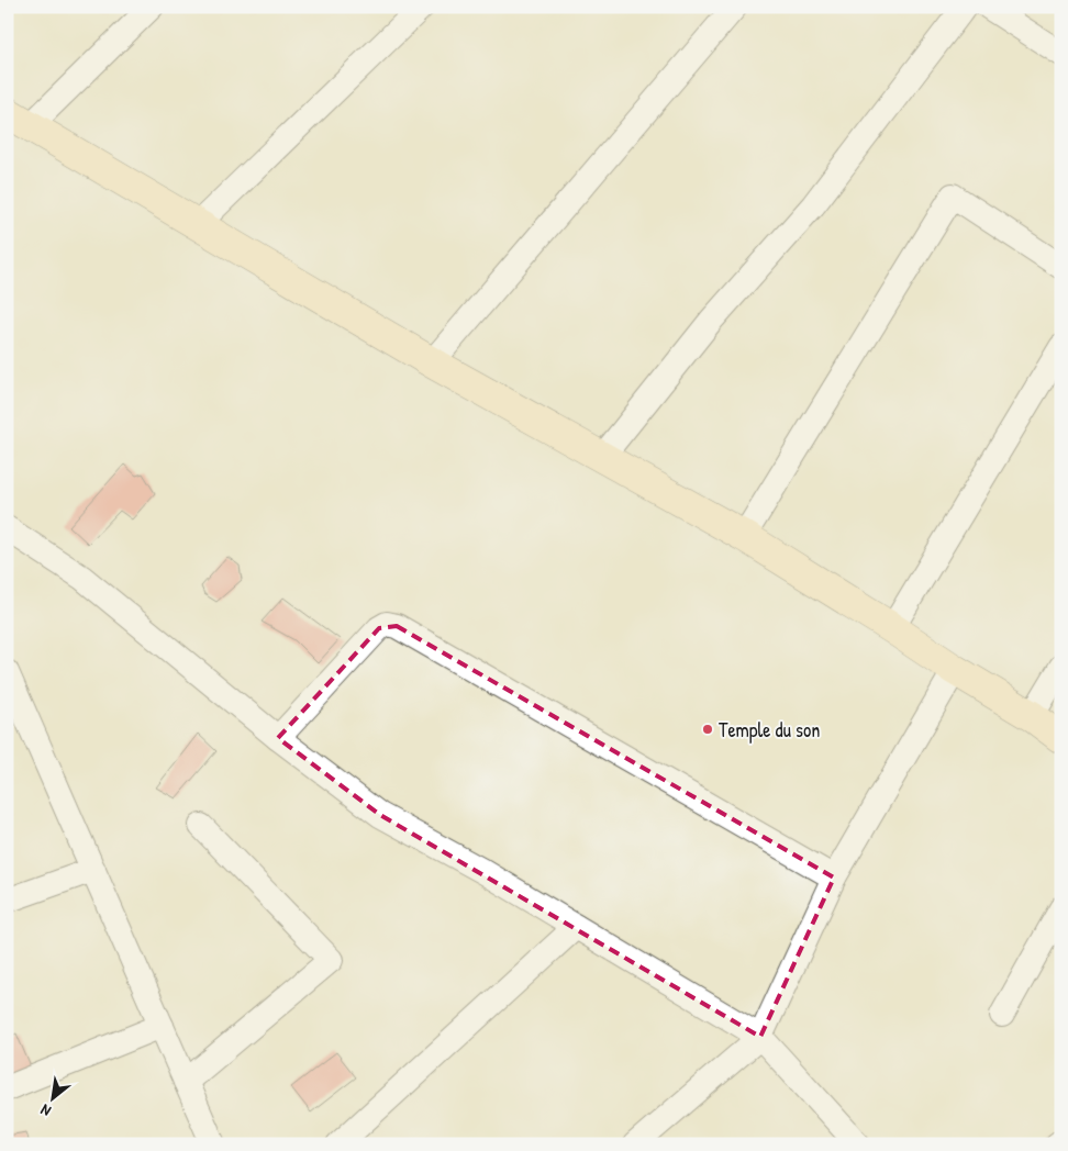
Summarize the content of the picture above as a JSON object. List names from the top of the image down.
{
  "places": ["Temple du son"],
  "north": "bottom left"
}
